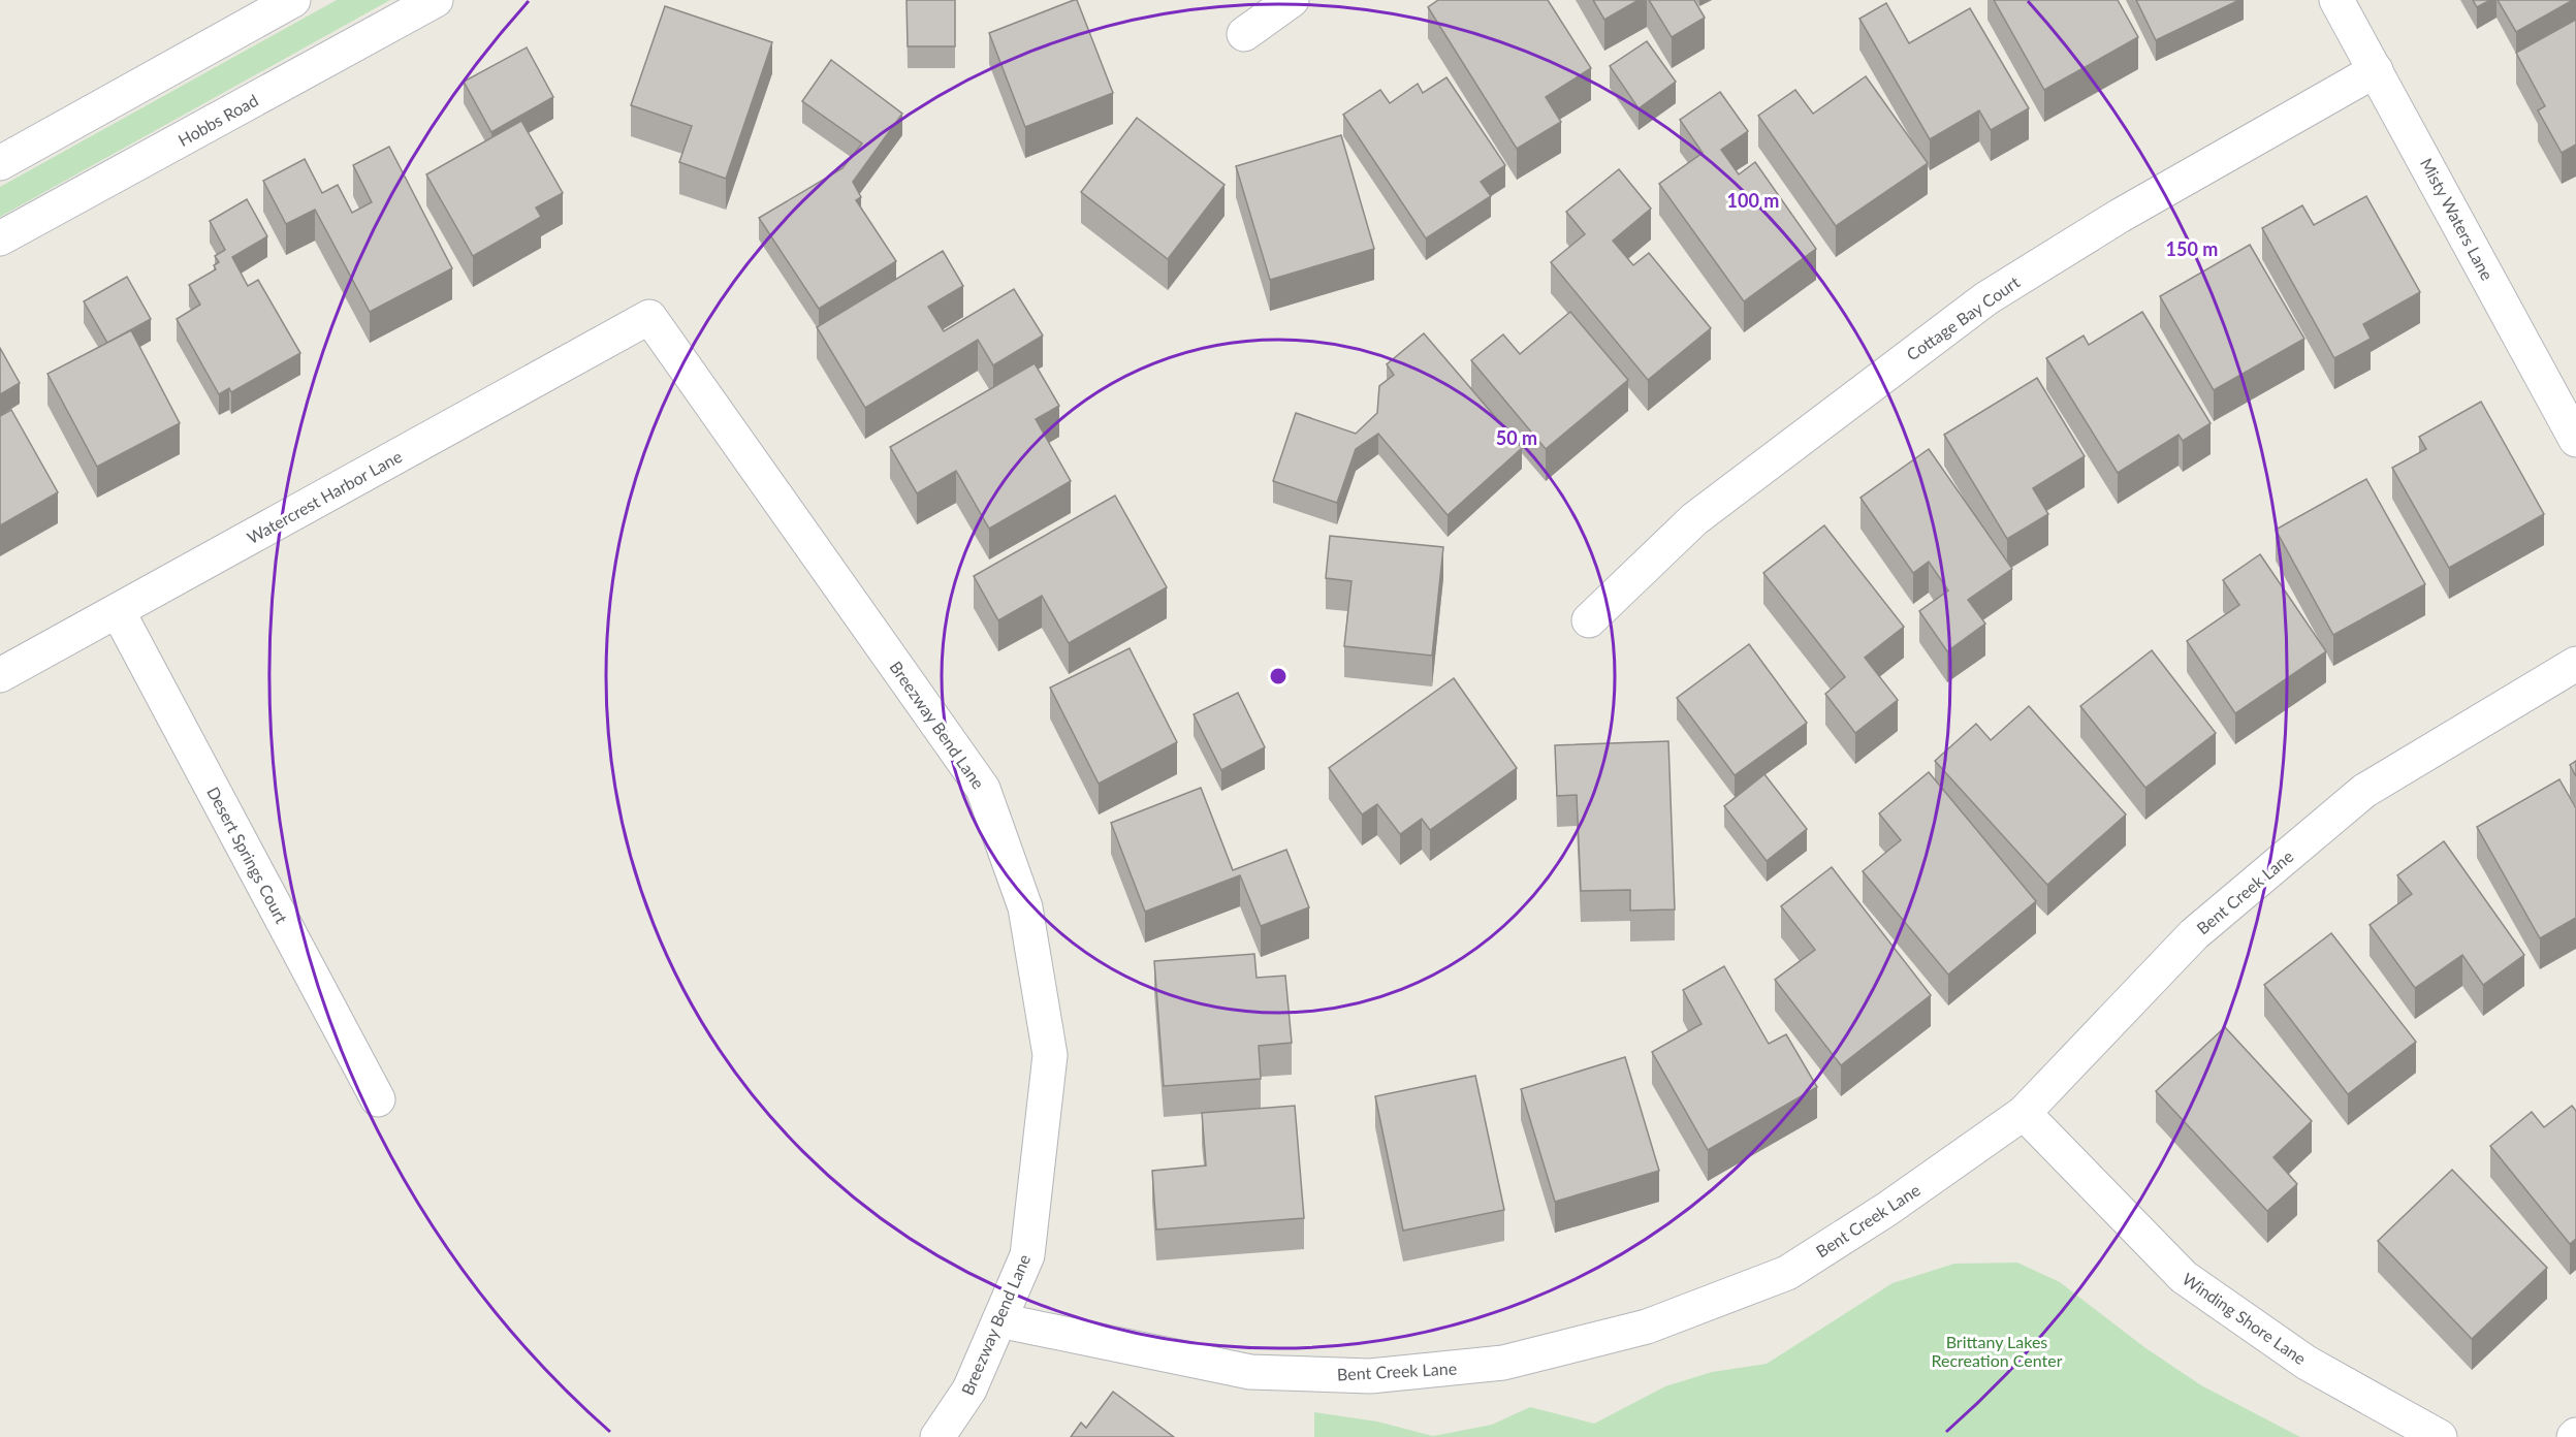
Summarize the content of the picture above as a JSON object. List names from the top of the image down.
{
  "streets": {
    "street": [
      "Hobbs Road",
      "Misty Waters Lane",
      "Cottage Bay Court",
      "Watercrest Harbor Lane",
      "Breezway Bend Lane",
      "Desert Springs Court",
      "Bent Creek Lane",
      "Winding Shore Lane"
    ]
  },
  "crossings": [
    ["Misty Waters Lane", "Cottage Bay Court"],
    ["Watercrest Harbor Lane", "Breezway Bend Lane"],
    ["Watercrest Harbor Lane", "Desert Springs Court"],
    ["Breezway Bend Lane", "Bent Creek Lane"],
    ["Bent Creek Lane", "Winding Shore Lane"]
  ],
  "parks": ["Brittany Lakes Recreation Center"],
  "rings": ["100 m", "150 m", "50 m"]
}
